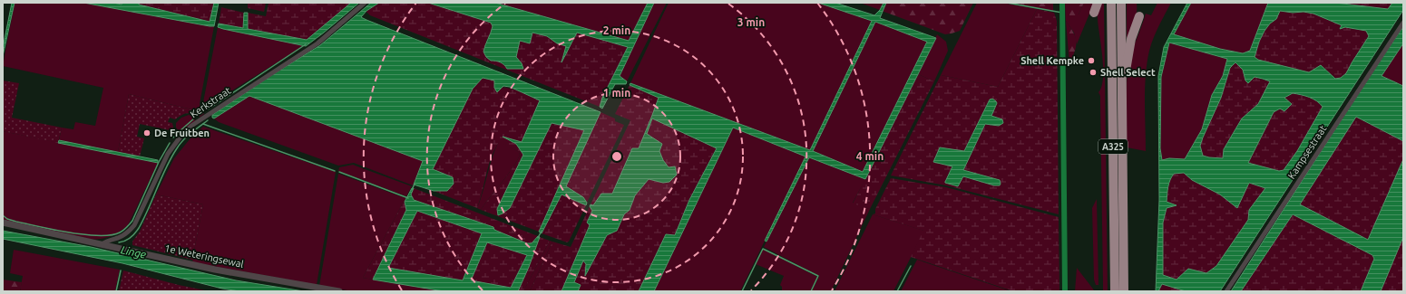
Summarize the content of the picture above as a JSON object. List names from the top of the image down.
{
  "streets": {
    "highway": ["A325"],
    "street": ["Kerkstraat", "Kampsestraat", "1e Weteringsewal"]
  },
  "crossings": [
    ["Kerkstraat", "1e Weteringsewal"]
  ],
  "water": ["Linge"],
  "places": ["Shell Kempke", "Shell Select", "De Fruitben"],
  "rings": [
    "3 min",
    "2 min",
    "1 min",
    "4 min"
  ]
}
